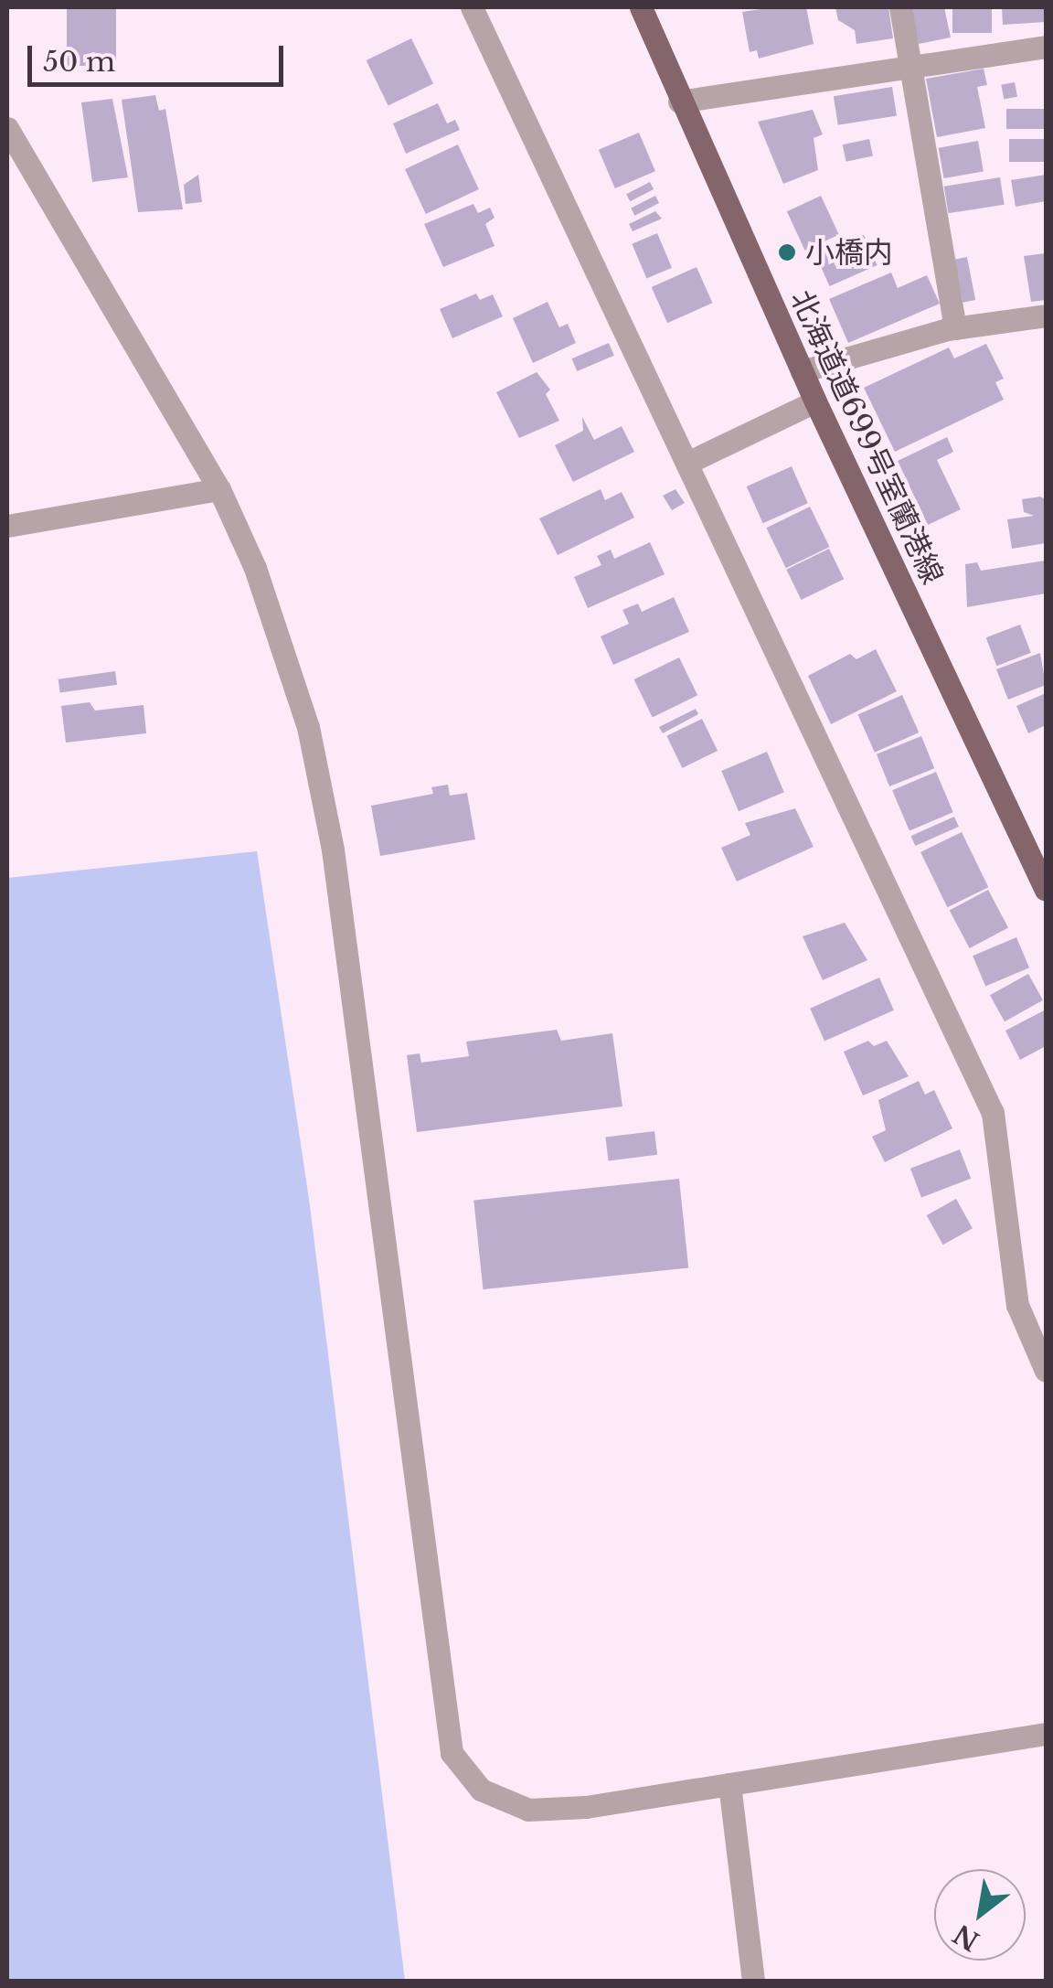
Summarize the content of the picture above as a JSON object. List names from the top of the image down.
{
  "streets": {
    "main road": ["北海道道699号室蘭港線"]
  },
  "places": ["小橋内"],
  "scale_bar": "50 m",
  "north": "bottom left"
}
